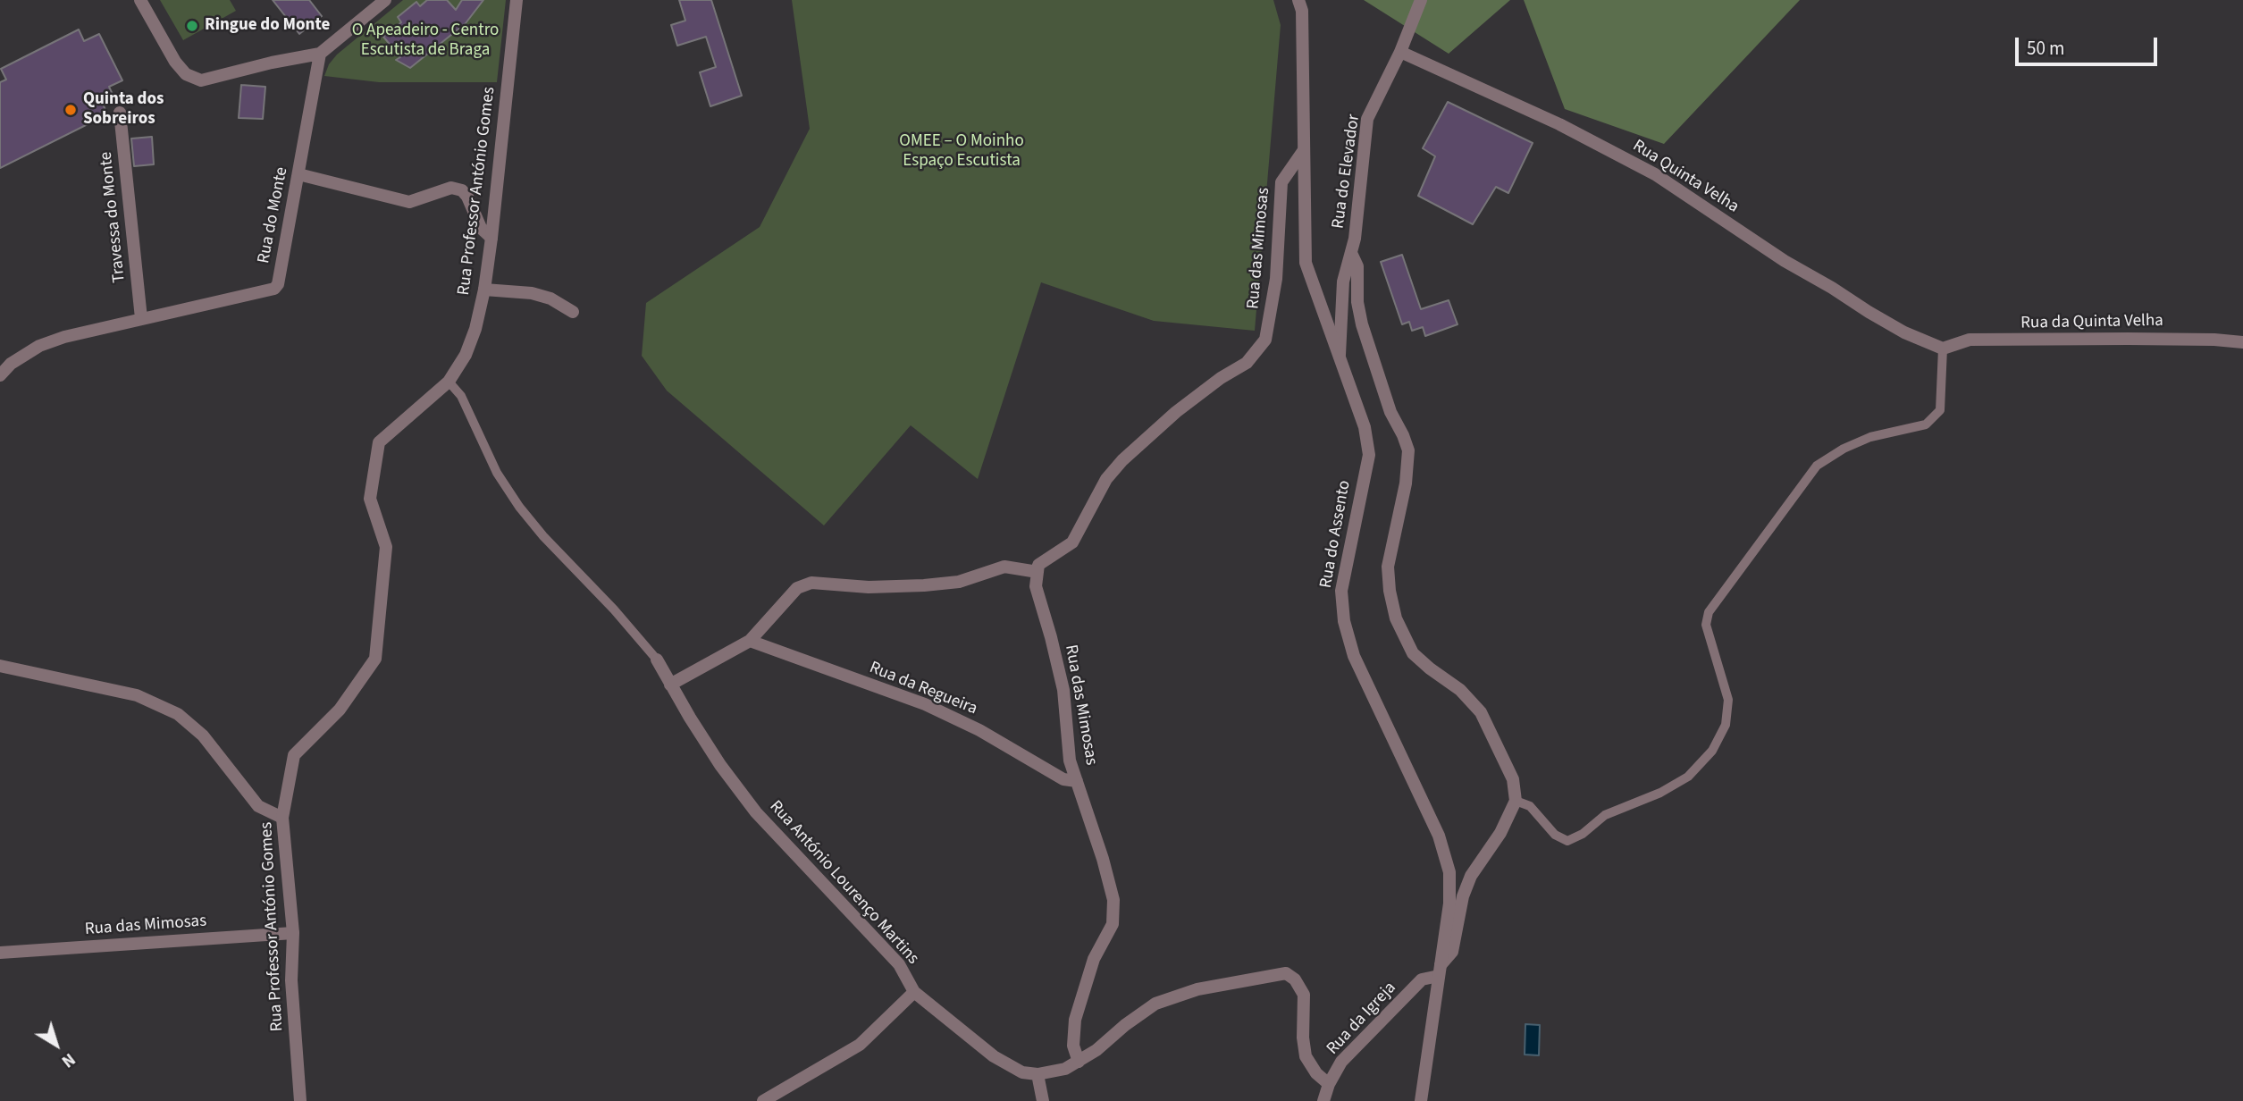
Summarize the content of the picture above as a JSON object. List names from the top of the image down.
{
  "streets": {
    "street": [
      "Rua do Elevador",
      "Rua Quinta Velha",
      "Rua Professor António Gomes",
      "Rua do Monte",
      "Travessa do Monte",
      "Rua das Mimosas",
      "Rua da Quinta Velha",
      "Rua do Assento",
      "Rua da Regueira",
      "Rua António Lourenço Martins",
      "Rua da Igreja"
    ]
  },
  "crossings": [
    ["Rua do Elevador", "Rua Quinta Velha"],
    ["Rua do Elevador", "Rua do Assento"],
    ["Rua Quinta Velha", "Rua da Quinta Velha"],
    ["Rua Professor António Gomes", "Rua das Mimosas"],
    ["Rua Professor António Gomes", "Rua António Lourenço Martins"],
    ["Rua do Monte", "Travessa do Monte"],
    ["Rua das Mimosas", "Rua do Assento"],
    ["Rua das Mimosas", "Rua da Regueira"],
    ["Rua do Assento", "Rua da Igreja"]
  ],
  "parks": ["O Apeadeiro - Centro Escutista de Braga", "OMEE – O Moinho Espaço Escutista"],
  "places": ["Ringue do Monte", "Quinta dos Sobreiros"],
  "scale_bar": "50 m",
  "north": "bottom right"
}
